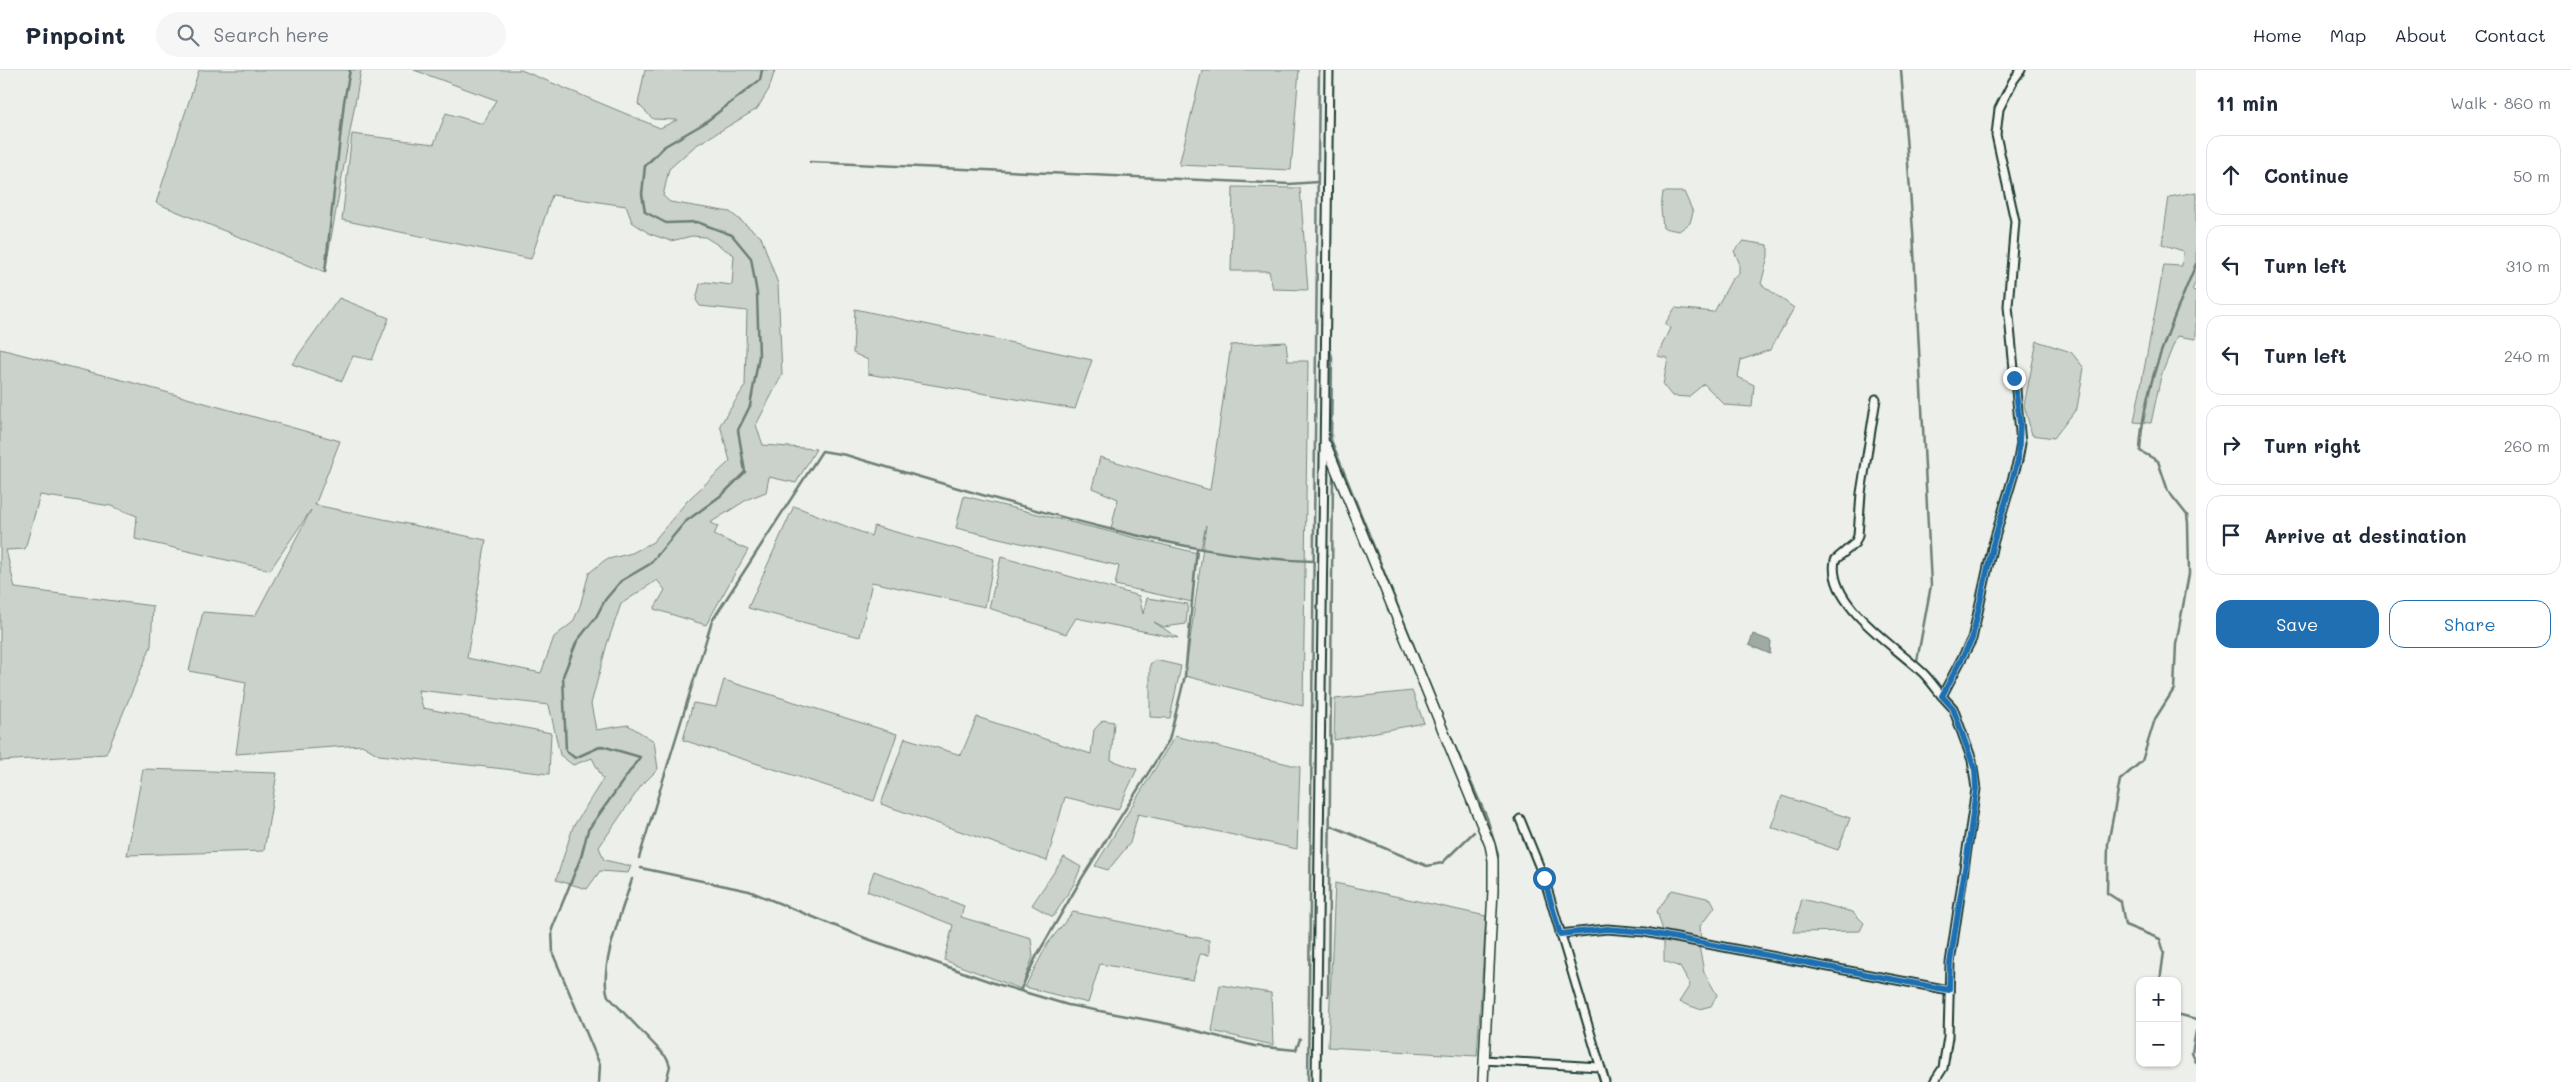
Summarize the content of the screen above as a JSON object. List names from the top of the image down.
{
  "page": {
    "header": "Pinpoint",
    "search": "Search here",
    "nav": [
      "Home",
      "Map",
      "About",
      "Contact"
    ],
    "heading": ["11 min", "Walk · 860 m"],
    "list": [
      ["Continue", "50 m"],
      ["Turn left", "310 m"],
      ["Turn left", "240 m"],
      ["Turn right", "260 m"],
      "Arrive at destination"
    ],
    "buttons": ["Save", "Share"],
    "map_buttons": ["+", "−"]
  }
}
